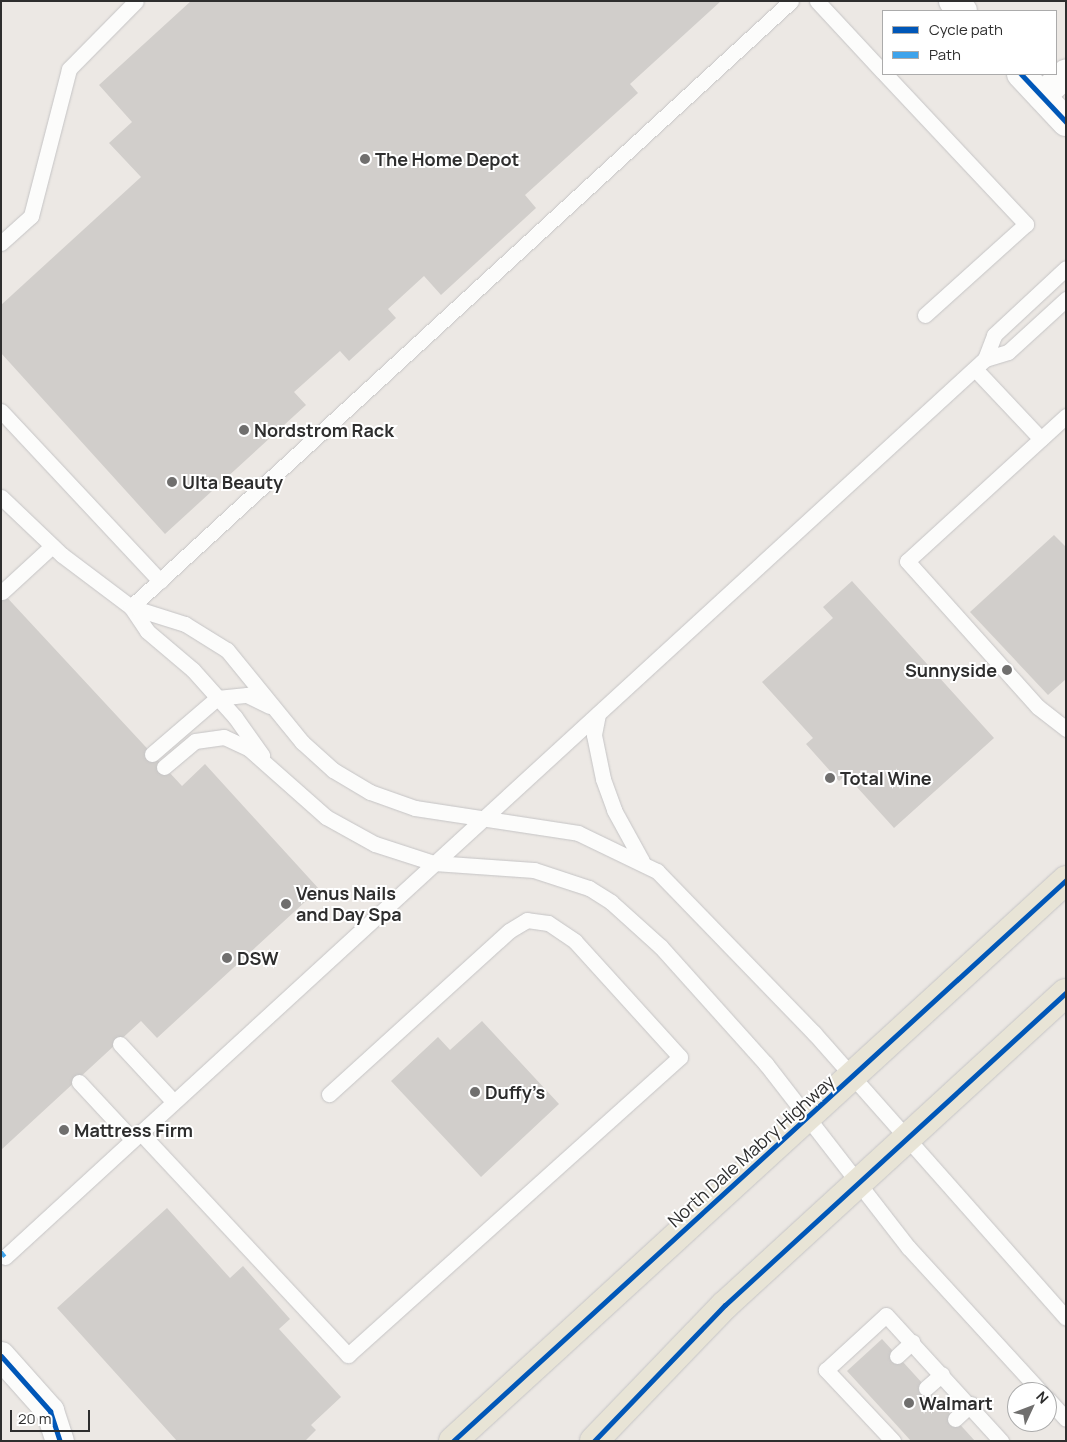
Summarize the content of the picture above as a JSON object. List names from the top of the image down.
{
  "streets": {
    "main road": ["North Dale Mabry Highway"]
  },
  "places": [
    "The Home Depot",
    "Nordstrom Rack",
    "Ulta Beauty",
    "Sunnyside",
    "Total Wine",
    "Venus Nails and Day Spa",
    "DSW",
    "Duffy’s",
    "Mattress Firm",
    "Walmart"
  ],
  "legend": ["Cycle path", "Path"],
  "scale_bar": "20 m",
  "north": "top right"
}
